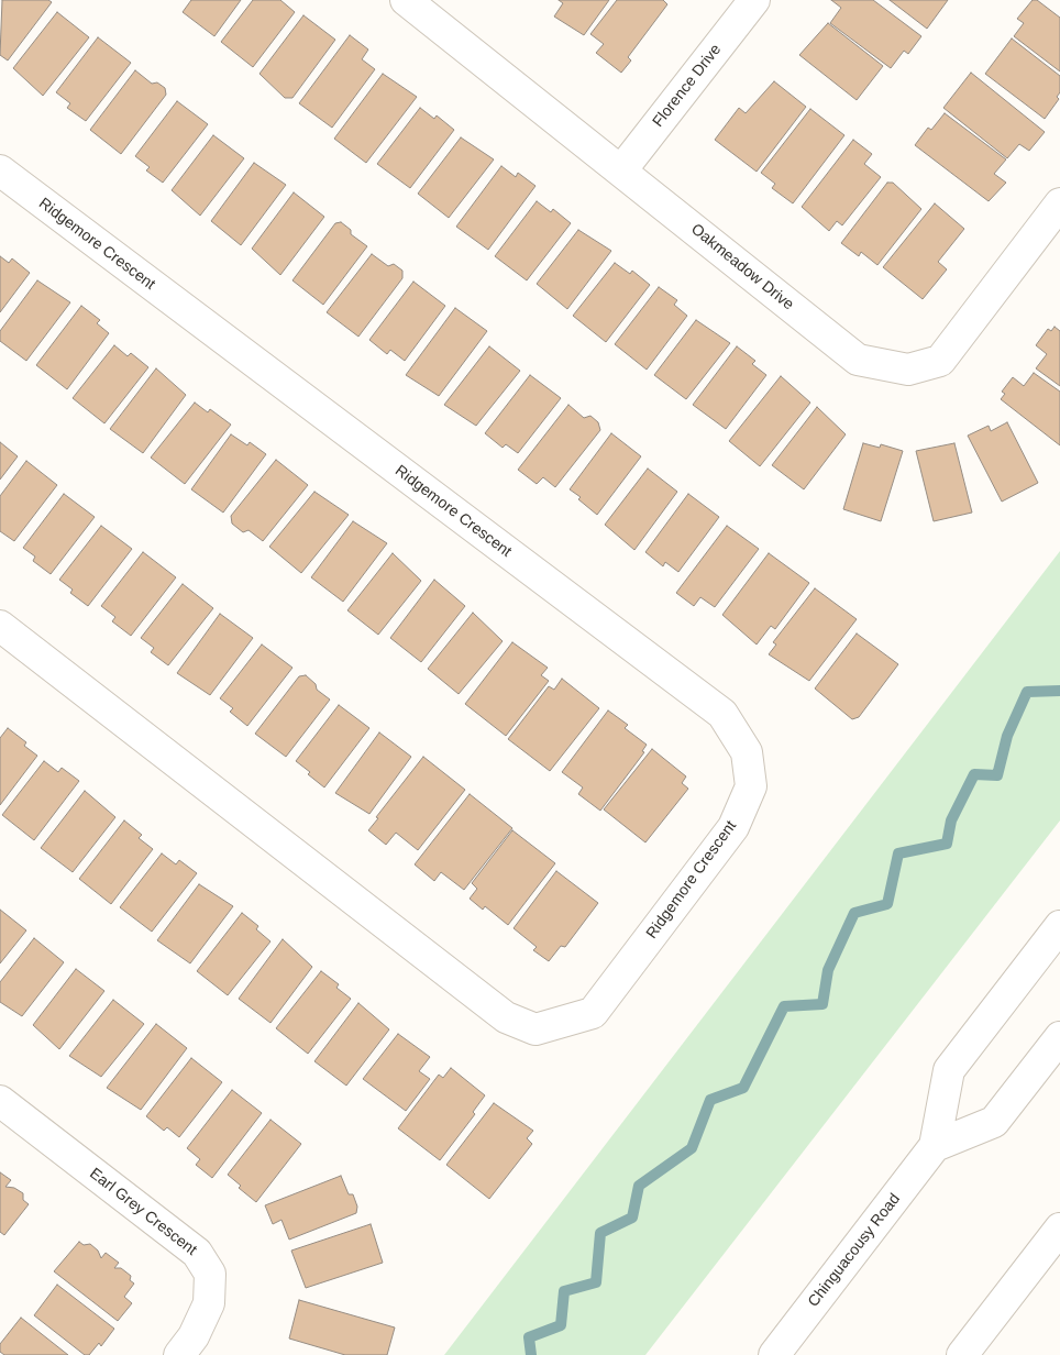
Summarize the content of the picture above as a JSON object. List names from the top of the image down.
{
  "streets": {
    "street": [
      "Florence Drive",
      "Ridgemore Crescent",
      "Oakmeadow Drive",
      "Earl Grey Crescent",
      "Chinguacousy Road"
    ]
  },
  "crossings": [
    ["Florence Drive", "Oakmeadow Drive"]
  ]
}
